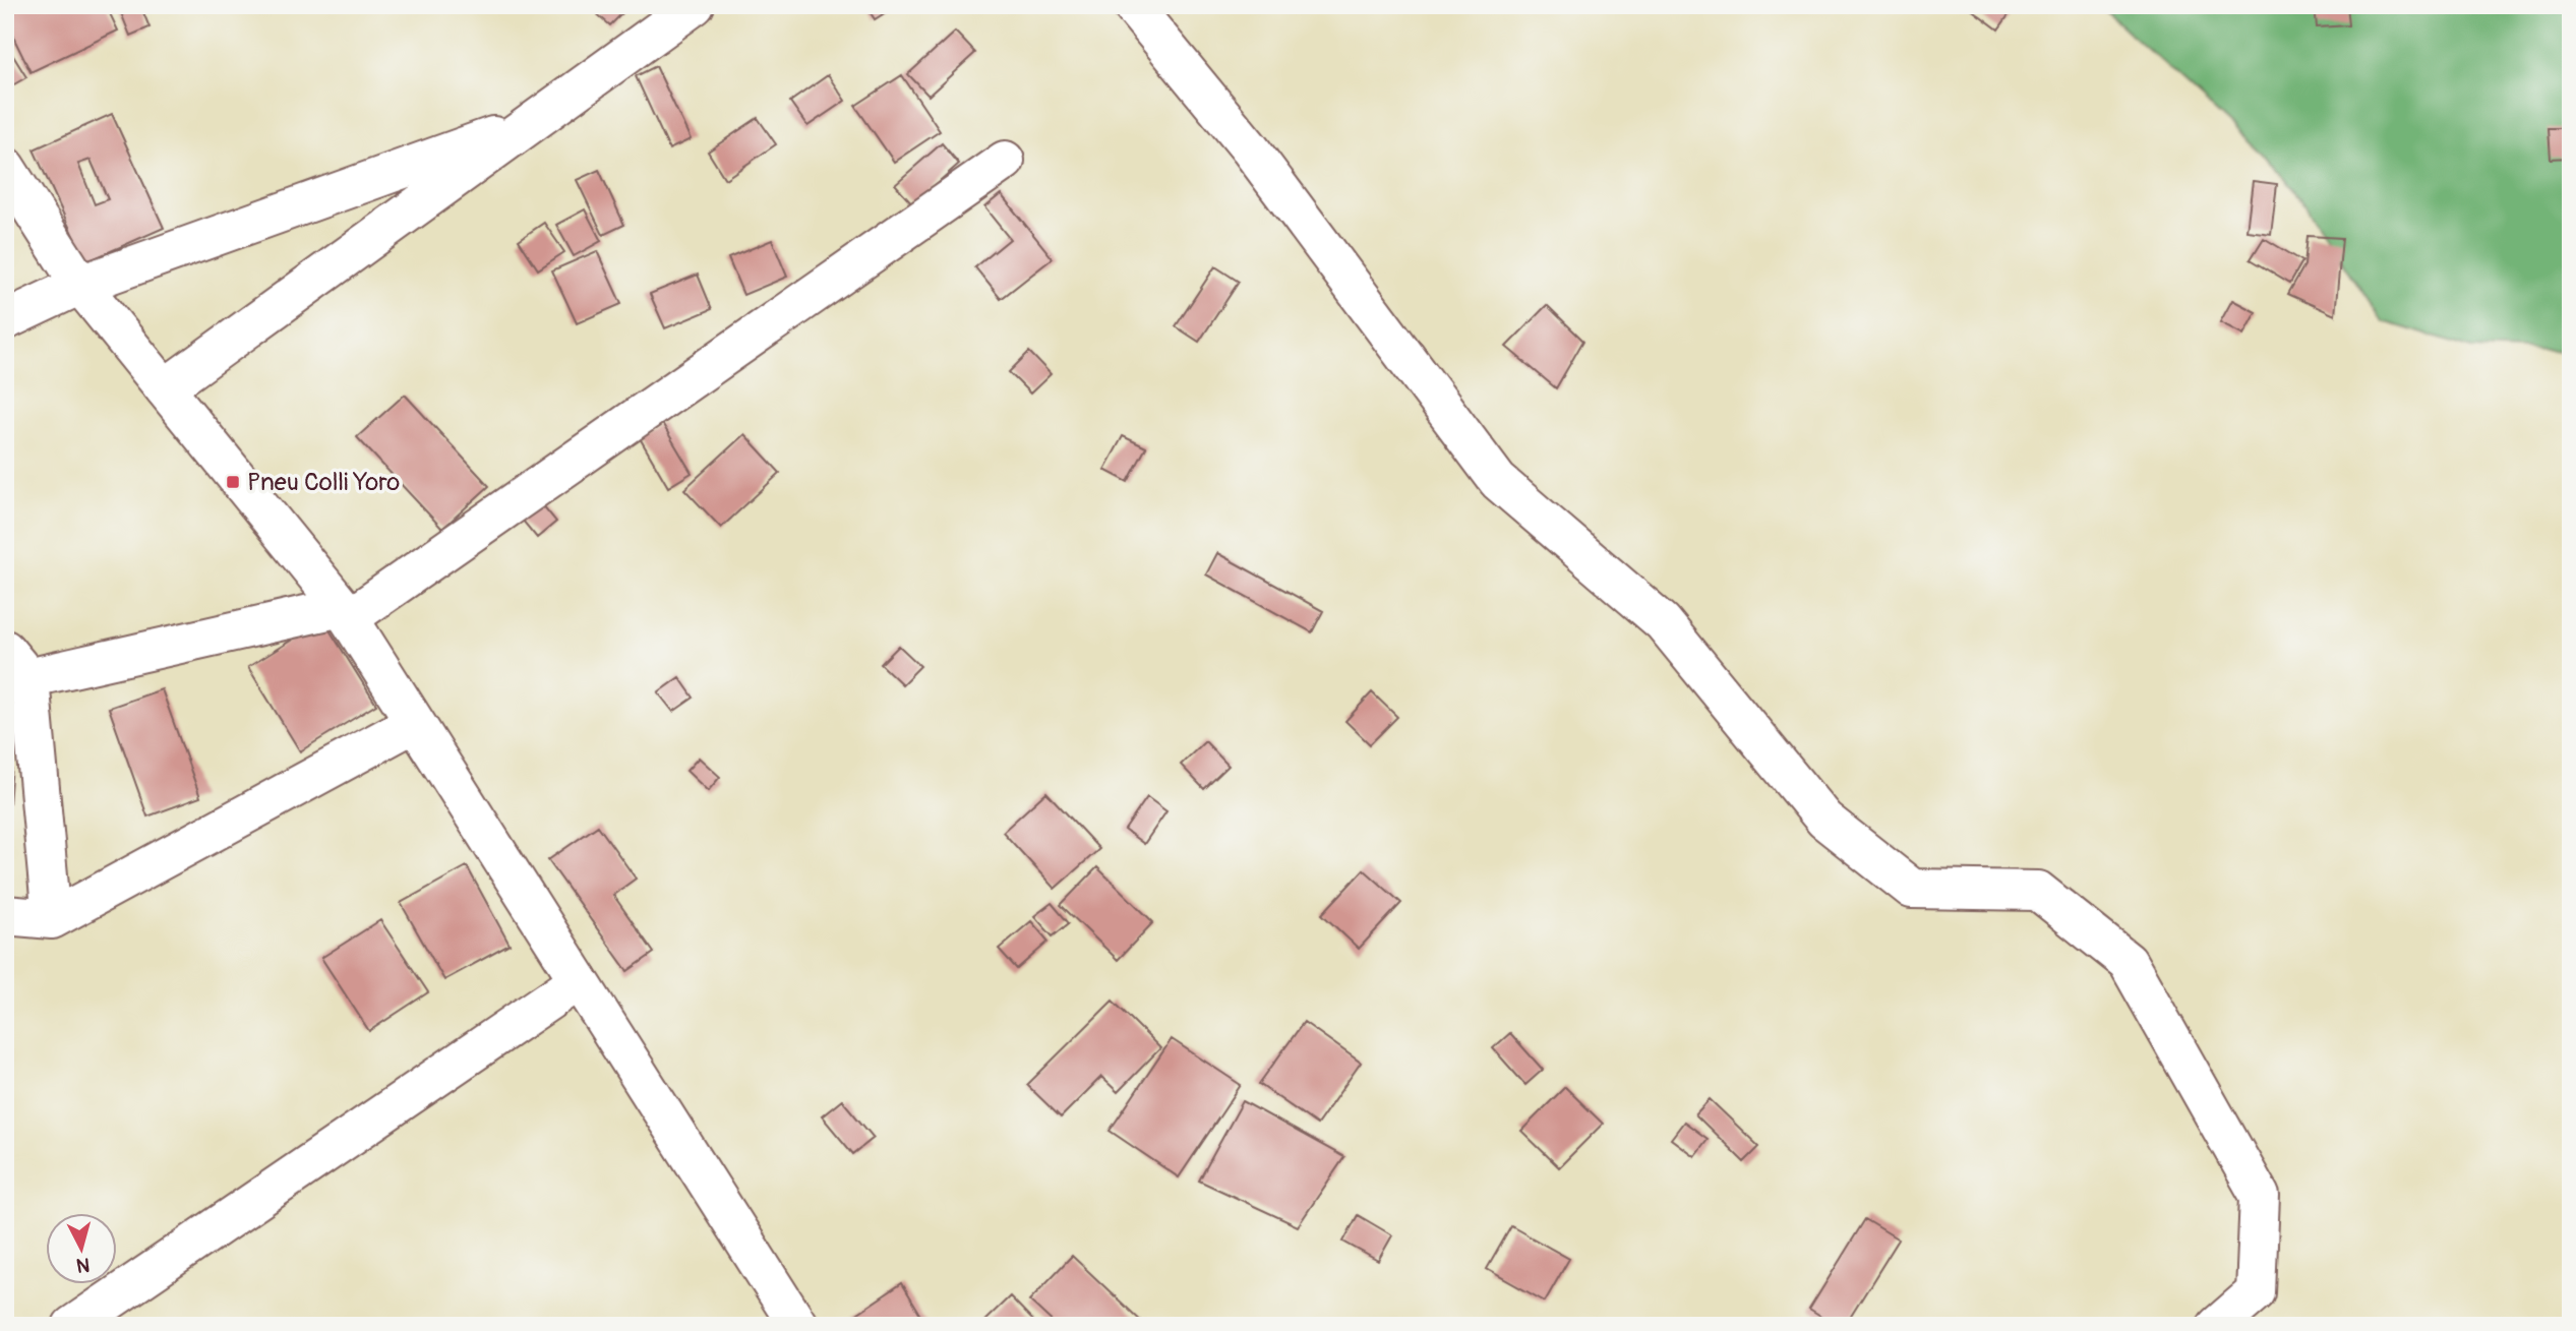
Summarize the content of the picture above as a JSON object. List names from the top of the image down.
{
  "places": {
    "transit": ["Pneu Colli Yoro"]
  },
  "north": "bottom"
}
